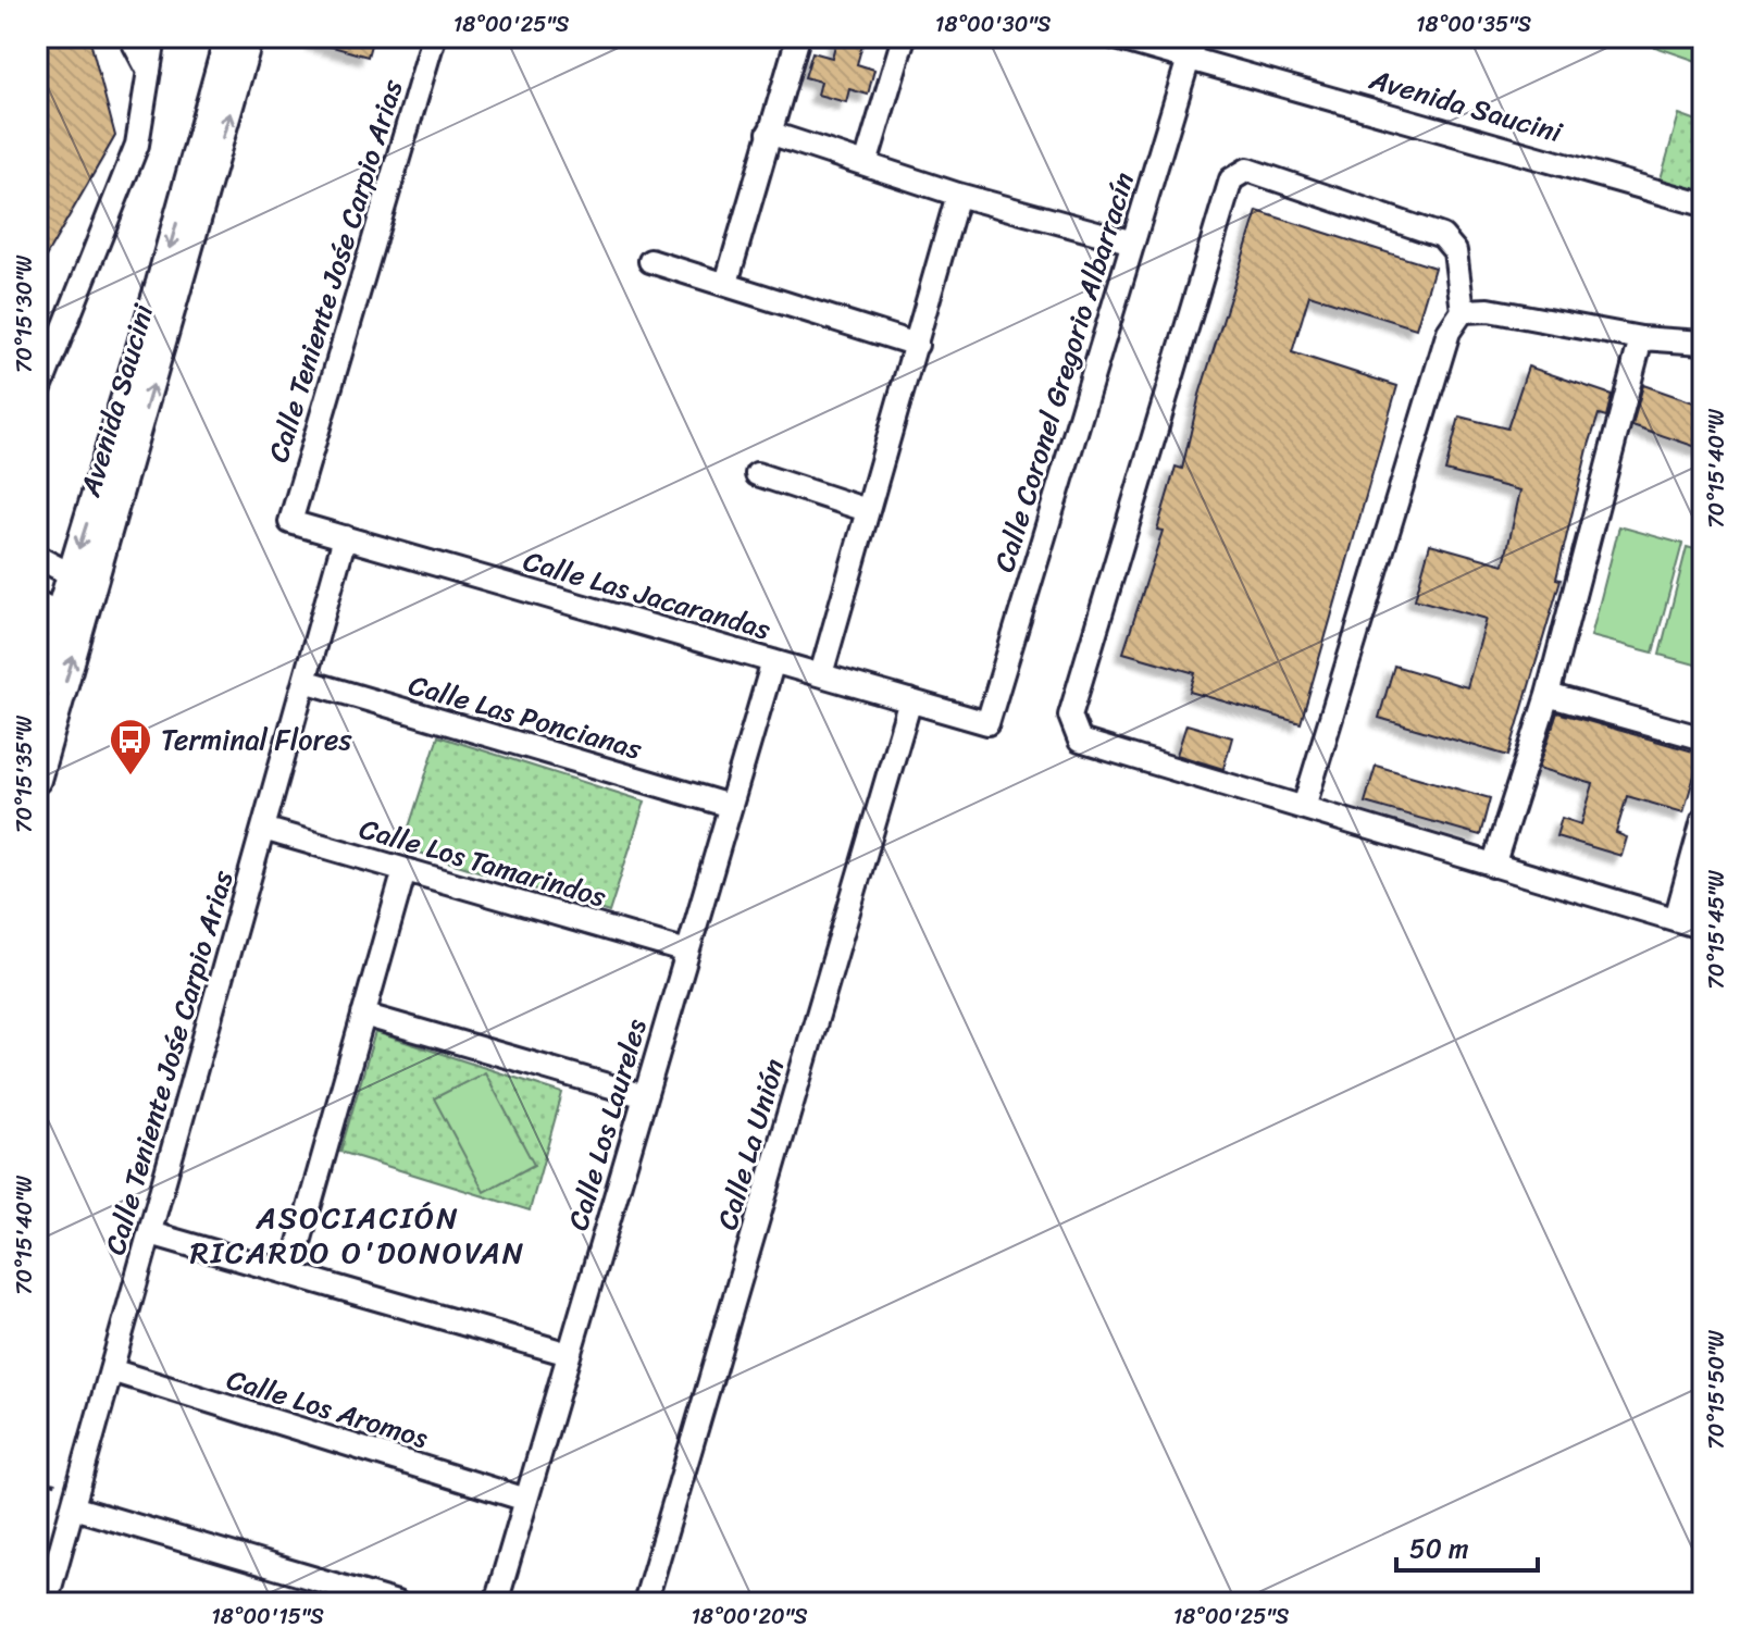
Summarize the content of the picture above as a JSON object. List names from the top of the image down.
{
  "streets": {
    "main road": ["Avenida Saucini"],
    "street": [
      "Calle Teniente Jośe Carpio Arias",
      "Calle Coronel Gregorio Albarracín",
      "Calle Las Jacarandas",
      "Calle Las Poncianas",
      "Calle Los Tamarindos",
      "Calle Los Laureles",
      "Calle La Unión",
      "Calle Los Aromos"
    ]
  },
  "crossings": [
    ["Avenida Saucini", "Calle Coronel Gregorio Albarracín"],
    ["Calle Teniente Jośe Carpio Arias", "Calle Las Jacarandas"],
    ["Calle Teniente Jośe Carpio Arias", "Calle Las Poncianas"],
    ["Calle Teniente Jośe Carpio Arias", "Calle Los Tamarindos"],
    ["Calle Teniente Jośe Carpio Arias", "Calle Los Aromos"],
    ["Calle Coronel Gregorio Albarracín", "Calle Las Jacarandas"],
    ["Calle Las Jacarandas", "Calle Los Laureles"],
    ["Calle Las Jacarandas", "Calle La Unión"],
    ["Calle Las Poncianas", "Calle Los Laureles"],
    ["Calle Los Tamarindos", "Calle Los Laureles"],
    ["Calle Los Laureles", "Calle Los Aromos"]
  ],
  "districts": ["ASOCIACIÓN RICARDO O'DONOVAN"],
  "places": {
    "bus stop": ["Terminal Flores"]
  },
  "scale_bar": "50 m",
  "coordinates": [
    "18°00'25\"S",
    "18°00'30\"S",
    "18°00'35\"S",
    "70°15'30\"W",
    "70°15'40\"W",
    "70°15'35\"W",
    "70°15'45\"W",
    "70°15'50\"W",
    "18°00'15\"S",
    "18°00'20\"S"
  ]
}
